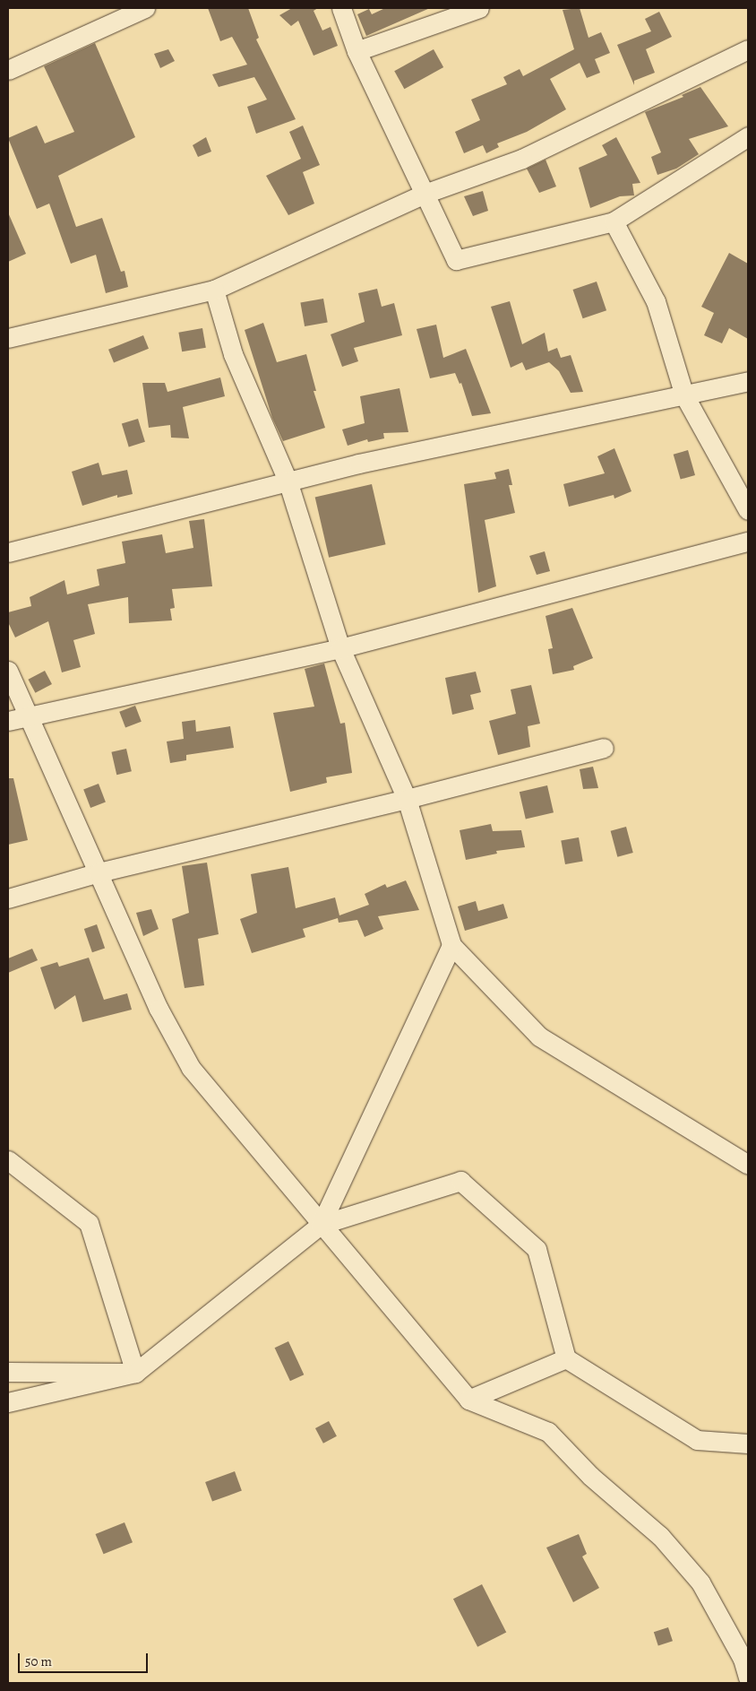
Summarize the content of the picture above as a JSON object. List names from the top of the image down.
{
  "scale_bar": "50 m"
}
